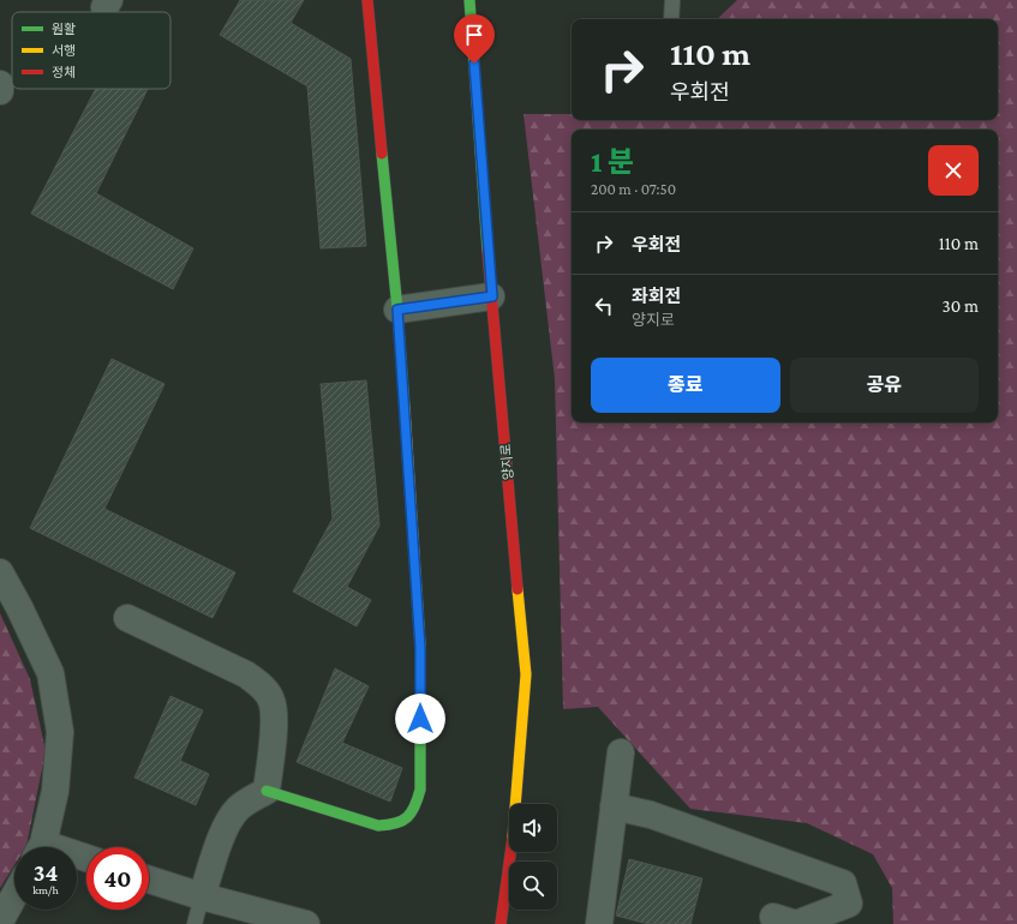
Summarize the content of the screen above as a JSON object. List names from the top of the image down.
{
  "streets": {
    "street": ["양지로"]
  },
  "legend": ["원활", "서행", "정체"],
  "page": {
    "turn": ["110 m", "우회전"],
    "heading": ["1 분", "200 m · 07:50"],
    "list": [
      {
        "name": "우회전",
        "value": "110 m"
      },
      {
        "name": "좌회전",
        "note": "양지로",
        "value": "30 m"
      }
    ],
    "buttons": ["종료", "공유"],
    "speed": "34 km/h",
    "limit": "40"
  }
}
